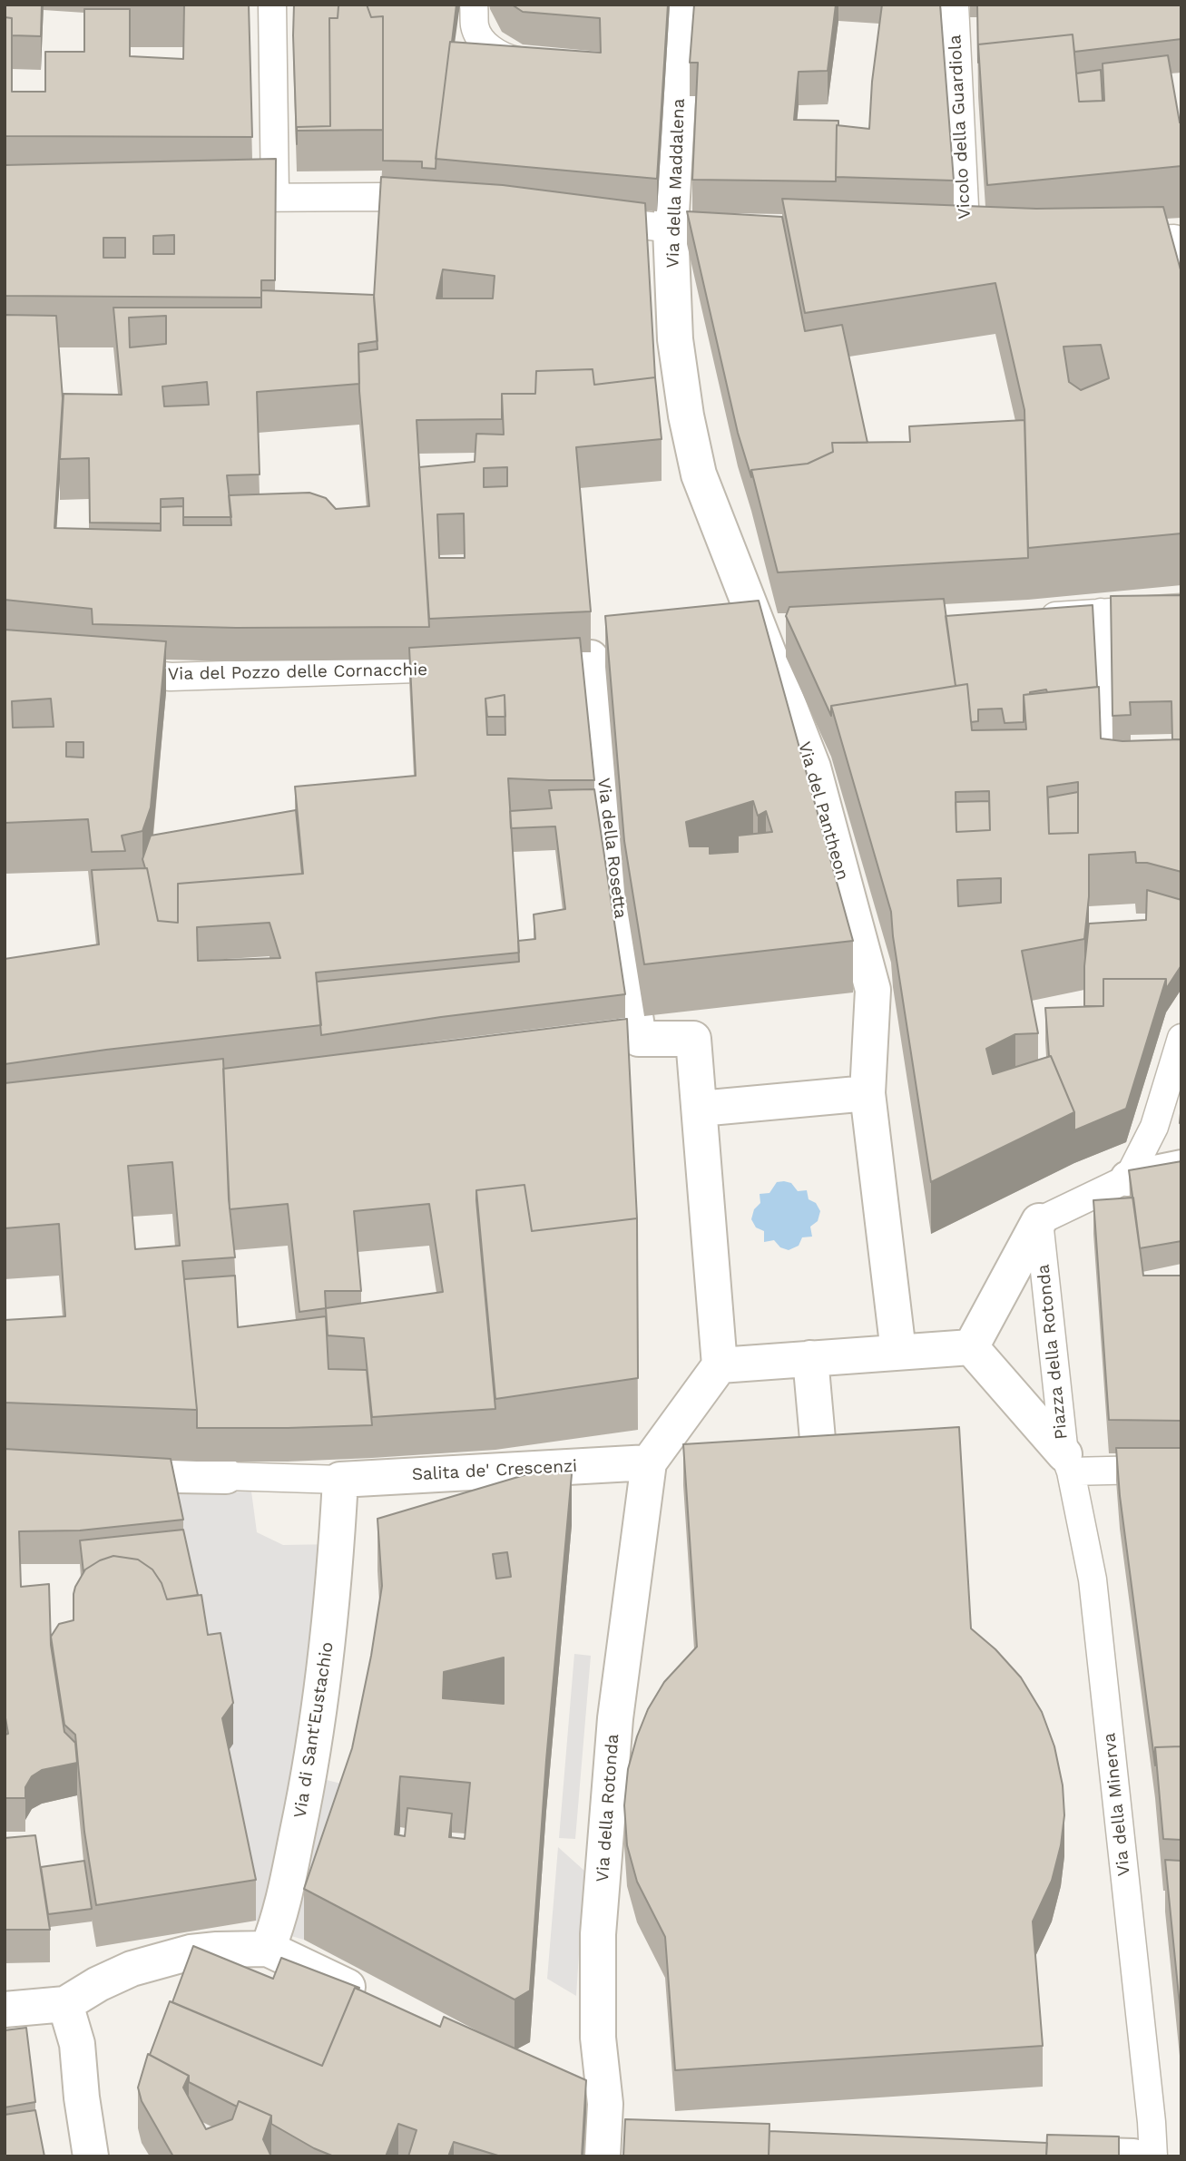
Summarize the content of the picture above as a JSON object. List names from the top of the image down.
{
  "streets": {
    "street": [
      "Via della Maddalena",
      "Via del Pantheon",
      "Via della Rosetta",
      "Piazza della Rotonda",
      "Salita de' Crescenzi",
      "Via di Sant'Eustachio",
      "Via della Rotonda"
    ],
    "lane": ["Vicolo della Guardiola", "Via del Pozzo delle Cornacchie", "Via della Minerva"]
  },
  "crossings": [
    ["Via della Maddalena", "Via del Pantheon"],
    ["Piazza della Rotonda", "Via della Minerva"],
    ["Salita de' Crescenzi", "Via di Sant'Eustachio"],
    ["Salita de' Crescenzi", "Via della Rotonda"]
  ]
}
